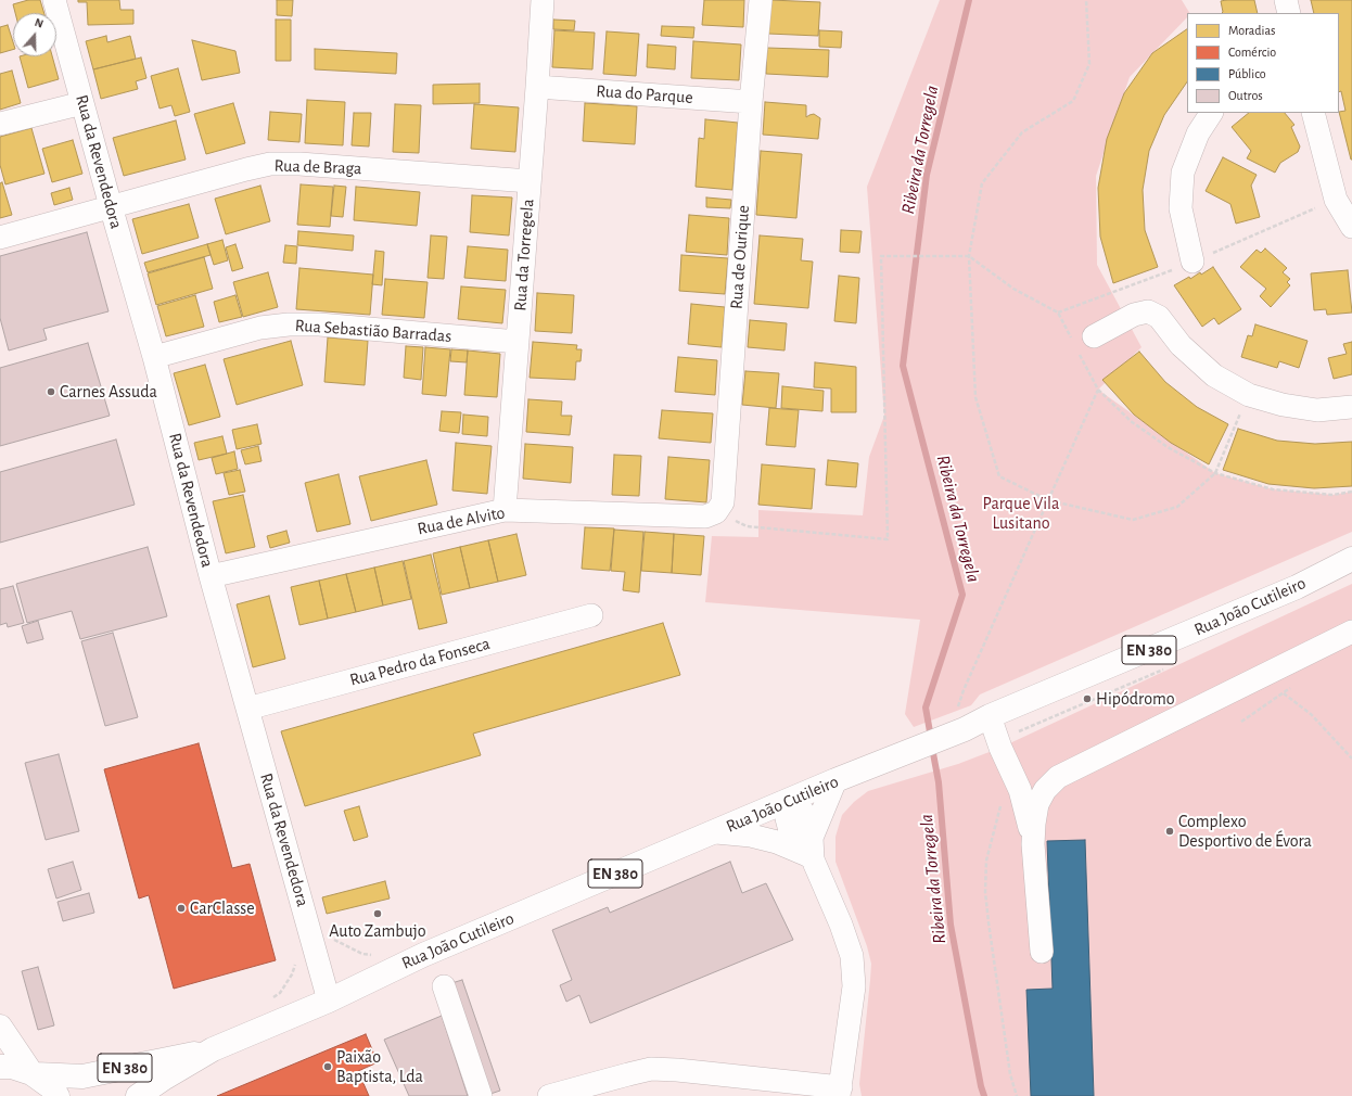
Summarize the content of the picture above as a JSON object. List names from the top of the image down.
{
  "streets": {
    "main road": ["Rua João Cutileiro", "EN 380"],
    "street": [
      "Rua do Parque",
      "Rua da Revendedora",
      "Rua de Braga",
      "Rua da Torregela",
      "Rua de Ourique",
      "Rua Sebastião Barradas",
      "Rua de Alvito",
      "Rua Pedro da Fonseca"
    ]
  },
  "crossings": [
    ["Rua do Parque", "Rua da Torregela"],
    ["Rua do Parque", "Rua de Ourique"],
    ["Rua da Revendedora", "Rua de Braga"],
    ["Rua da Revendedora", "Rua Sebastião Barradas"],
    ["Rua da Revendedora", "Rua de Alvito"],
    ["Rua da Revendedora", "Rua João Cutileiro"],
    ["Rua da Revendedora", "Rua Pedro da Fonseca"],
    ["Rua de Braga", "Rua da Torregela"],
    ["Rua da Torregela", "Rua Sebastião Barradas"],
    ["Rua da Torregela", "Rua de Alvito"],
    ["Rua de Ourique", "Rua de Alvito"]
  ],
  "water": ["Ribeira da Torregela"],
  "parks": ["Parque Vila Lusitano"],
  "places": [
    "Carnes Assuda",
    "Hipódromo",
    "Complexo Desportivo de Évora",
    "CarClasse",
    "Auto Zambujo",
    "Paixão Baptista, Lda"
  ],
  "legend": [
    "Moradias",
    "Comércio",
    "Público",
    "Outros"
  ],
  "north": "top"
}
